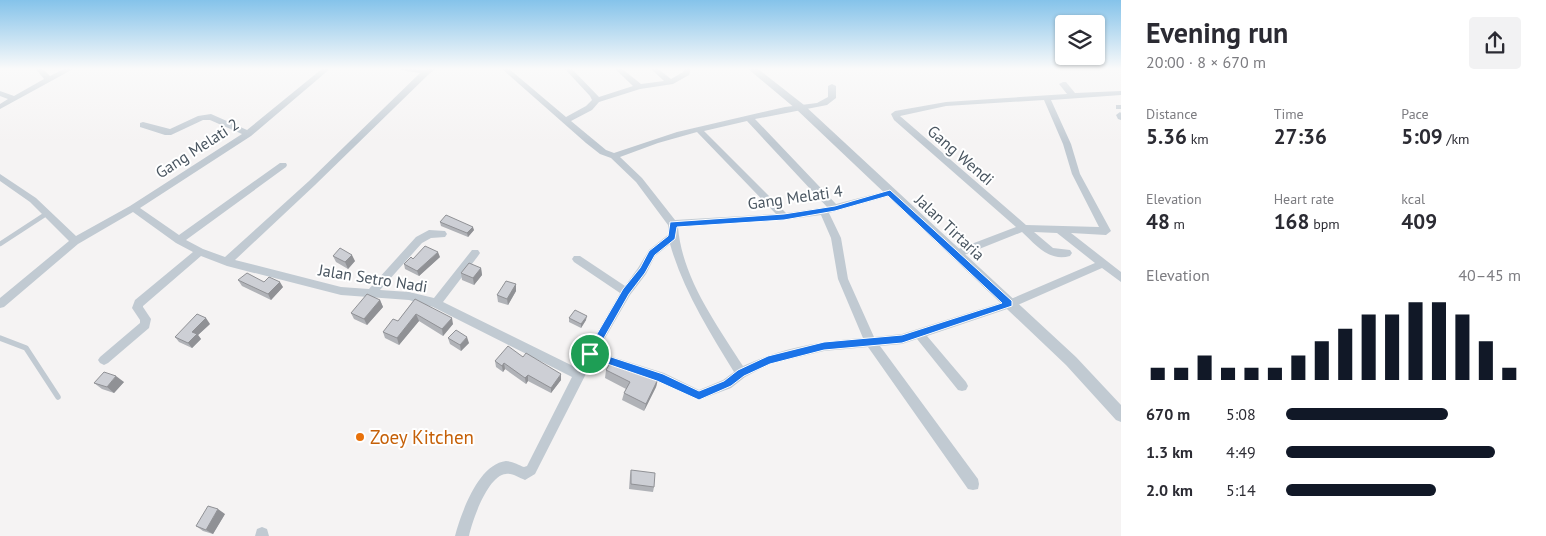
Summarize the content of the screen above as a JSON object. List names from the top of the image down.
{
  "streets": {
    "street": [
      "Gang Melati 2",
      "Gang Wendi",
      "Gang Melati 4",
      "Jalan Tirtaria",
      "Jalan Setro Nadi"
    ]
  },
  "crossings": [
    ["Gang Melati 2", "Jalan Setro Nadi"],
    ["Gang Melati 4", "Jalan Tirtaria"]
  ],
  "places": ["Zoey Kitchen"],
  "page": {
    "heading": ["Evening run", "20:00 · 8 × 670 m"],
    "stats": [
      ["Distance", "5.36 km"],
      ["Time", "27:36"],
      ["Pace", "5:09 /km"],
      ["Elevation", "48 m"],
      ["Heart rate", "168 bpm"],
      ["kcal", "409"]
    ],
    "chart": ["Elevation", "40–45 m"],
    "list": [
      {
        "name": "670 m",
        "note": "5:08"
      },
      {
        "name": "1.3 km",
        "note": "4:49"
      },
      {
        "name": "2.0 km",
        "note": "5:14"
      }
    ]
  }
}
